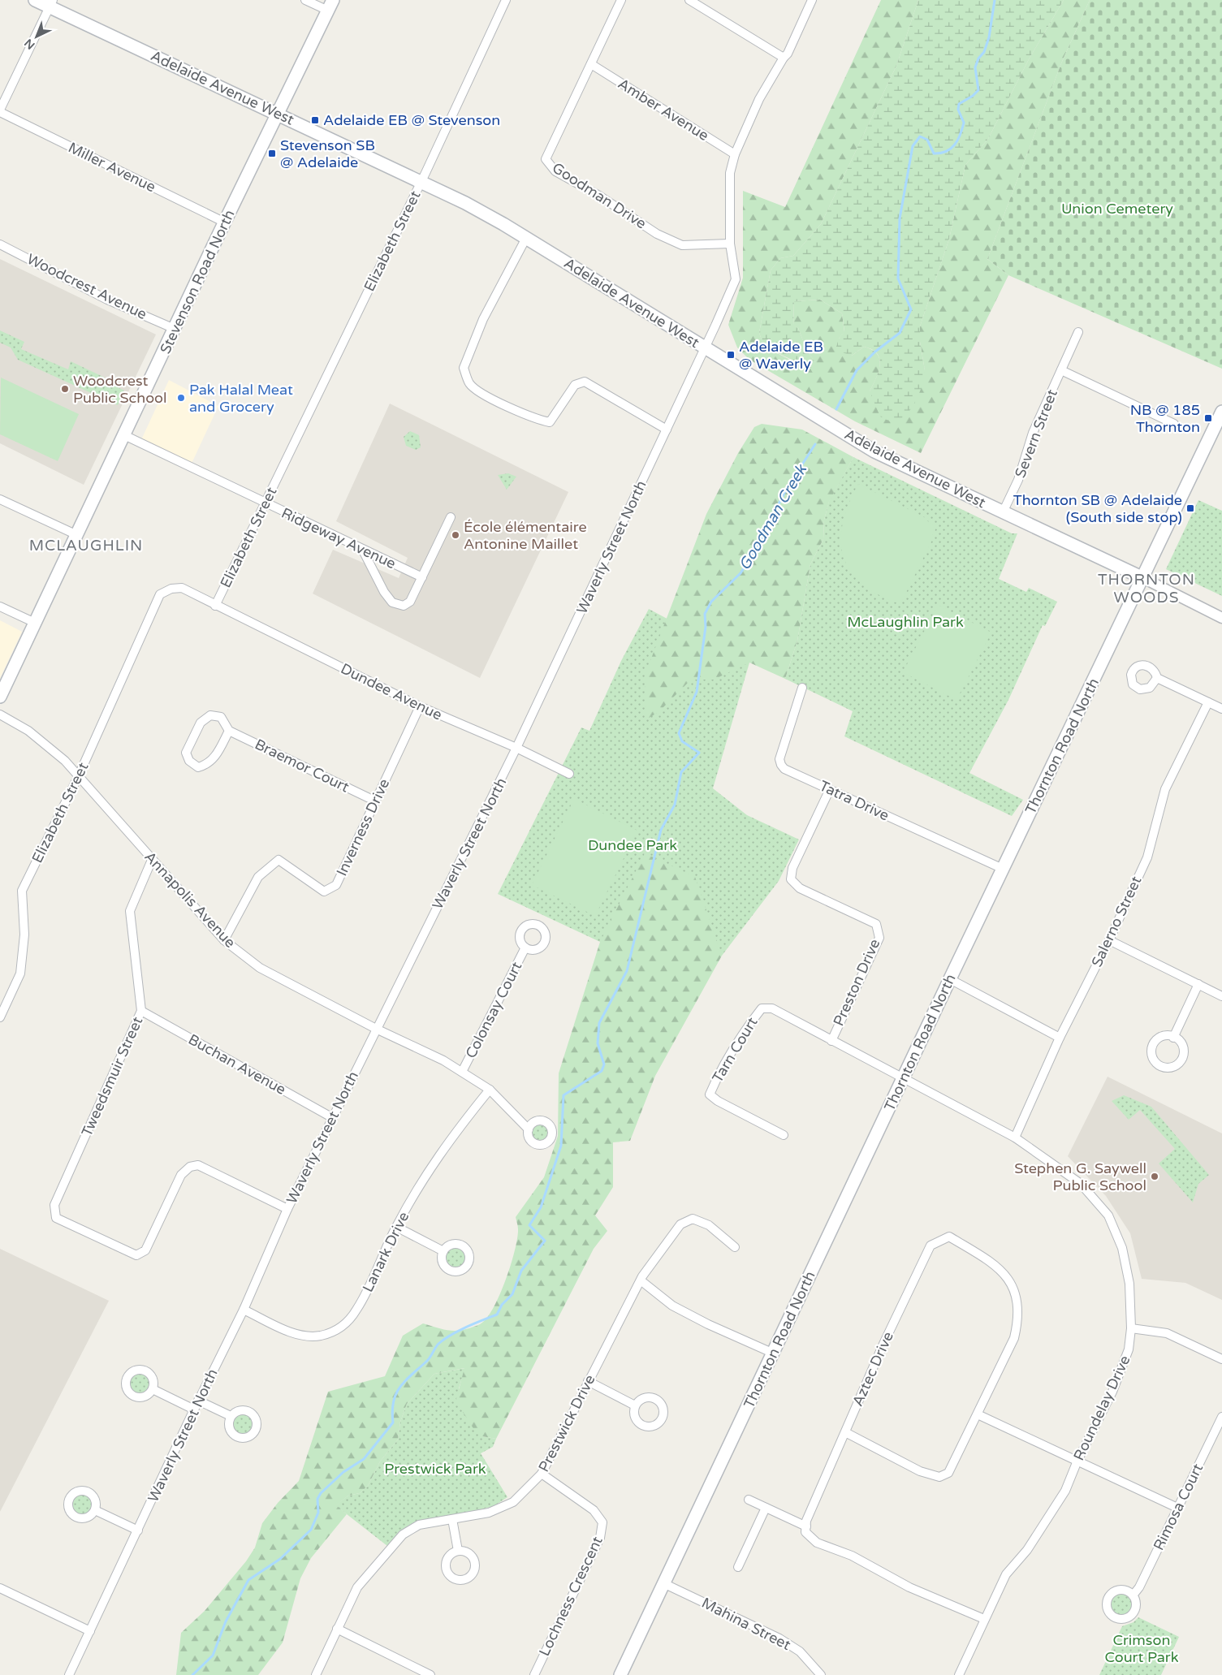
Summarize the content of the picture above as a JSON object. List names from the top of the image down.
{
  "streets": {
    "main road": ["Adelaide Avenue West", "Stevenson Road North", "Thornton Road North"],
    "street": [
      "Amber Avenue",
      "Miller Avenue",
      "Goodman Drive",
      "Elizabeth Street",
      "Woodcrest Avenue",
      "Severn Street",
      "Ridgeway Avenue",
      "Waverly Street North",
      "Dundee Avenue",
      "Braemor Court",
      "Tatra Drive",
      "Inverness Drive",
      "Annapolis Avenue",
      "Salerno Street",
      "Preston Drive",
      "Colonsay Court",
      "Tarn Court",
      "Buchan Avenue",
      "Tweedsmuir Street",
      "Lanark Drive",
      "Aztec Drive",
      "Roundelay Drive",
      "Prestwick Drive",
      "Rimosa Court",
      "Lochness Crescent",
      "Mahina Street"
    ]
  },
  "crossings": [
    ["Adelaide Avenue West", "Elizabeth Street"],
    ["Adelaide Avenue West", "Stevenson Road North"],
    ["Adelaide Avenue West", "Severn Street"],
    ["Adelaide Avenue West", "Waverly Street North"],
    ["Adelaide Avenue West", "Thornton Road North"],
    ["Amber Avenue", "Goodman Drive"],
    ["Amber Avenue", "Waverly Street North"],
    ["Miller Avenue", "Stevenson Road North"],
    ["Goodman Drive", "Waverly Street North"],
    ["Elizabeth Street", "Ridgeway Avenue"],
    ["Elizabeth Street", "Dundee Avenue"],
    ["Elizabeth Street", "Annapolis Avenue"],
    ["Stevenson Road North", "Woodcrest Avenue"],
    ["Stevenson Road North", "Ridgeway Avenue"],
    ["Waverly Street North", "Dundee Avenue"],
    ["Waverly Street North", "Annapolis Avenue"],
    ["Waverly Street North", "Buchan Avenue"],
    ["Waverly Street North", "Tweedsmuir Street"],
    ["Waverly Street North", "Lanark Drive"],
    ["Dundee Avenue", "Inverness Drive"],
    ["Thornton Road North", "Tatra Drive"],
    ["Thornton Road North", "Tarn Court"],
    ["Thornton Road North", "Roundelay Drive"],
    ["Thornton Road North", "Mahina Street"],
    ["Braemor Court", "Inverness Drive"],
    ["Tatra Drive", "Preston Drive"],
    ["Inverness Drive", "Annapolis Avenue"],
    ["Annapolis Avenue", "Colonsay Court"],
    ["Annapolis Avenue", "Tweedsmuir Street"],
    ["Annapolis Avenue", "Lanark Drive"],
    ["Salerno Street", "Roundelay Drive"],
    ["Preston Drive", "Tarn Court"],
    ["Tarn Court", "Roundelay Drive"],
    ["Buchan Avenue", "Tweedsmuir Street"],
    ["Prestwick Drive", "Lochness Crescent"]
  ],
  "districts": ["MCLAUGHLIN", "THORNTON WOODS"],
  "water": ["Goodman Creek"],
  "parks": [
    "Union Cemetery",
    "McLaughlin Park",
    "Dundee Park",
    "Prestwick Park",
    "Crimson Court Park"
  ],
  "places": {
    "transit": [
      "Adelaide EB @ Stevenson",
      "Stevenson SB @ Adelaide",
      "Adelaide EB @ Waverly",
      "NB @ 185 Thornton",
      "Thornton SB @ Adelaide (South side stop)"
    ],
    "other": [
      "Woodcrest Public School",
      "Pak Halal Meat and Grocery",
      "École élémentaire Antonine Maillet",
      "Stephen G. Saywell Public School"
    ]
  },
  "north": "bottom left"
}
